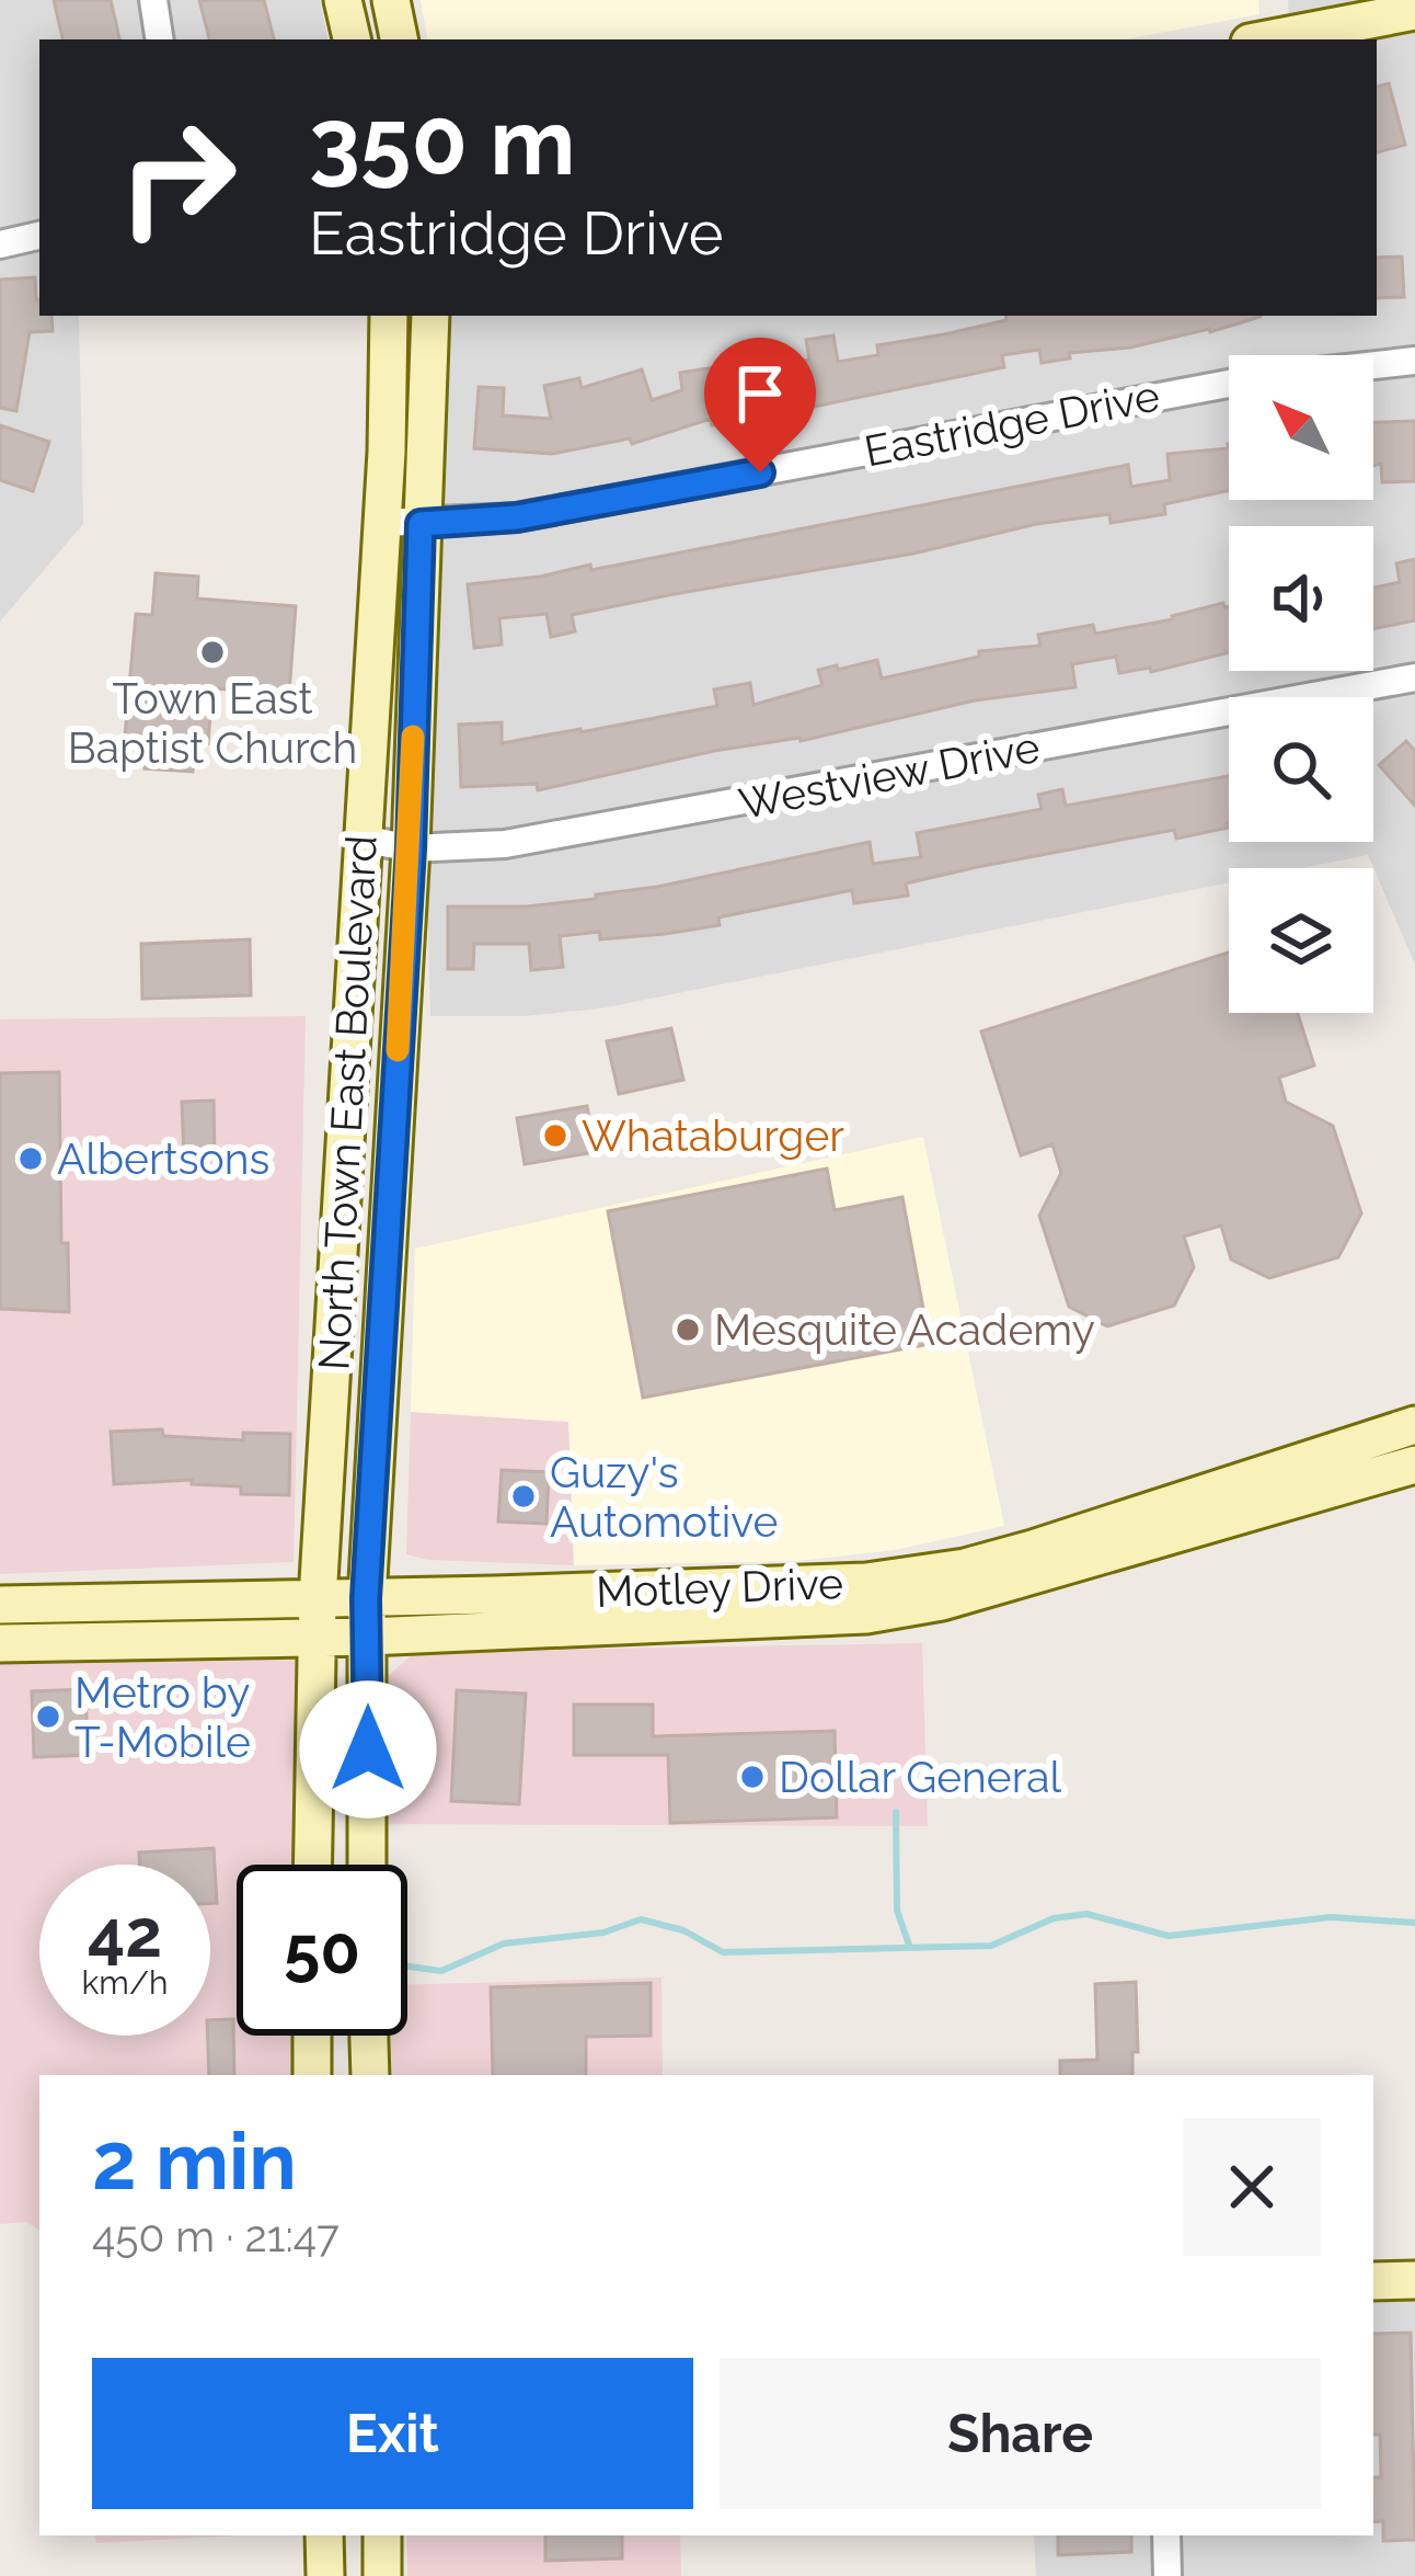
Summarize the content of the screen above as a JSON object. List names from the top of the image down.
{
  "streets": {
    "main road": ["North Town East Boulevard", "Motley Drive"],
    "street": ["Eastridge Drive", "Westview Drive"]
  },
  "crossings": [
    ["Eastridge Drive", "North Town East Boulevard"],
    ["Westview Drive", "North Town East Boulevard"],
    ["North Town East Boulevard", "Motley Drive"]
  ],
  "places": [
    "Town East Baptist Church",
    "Whataburger",
    "Albertsons",
    "Mesquite Academy",
    "Guzy's Automotive",
    "Metro by T-Mobile",
    "Dollar General"
  ],
  "north": "top left",
  "page": {
    "turn": ["350 m", "Eastridge Drive"],
    "speed": "42 km/h",
    "limit": "50",
    "heading": ["2 min", "450 m · 21:47"],
    "buttons": ["Exit", "Share"]
  }
}
